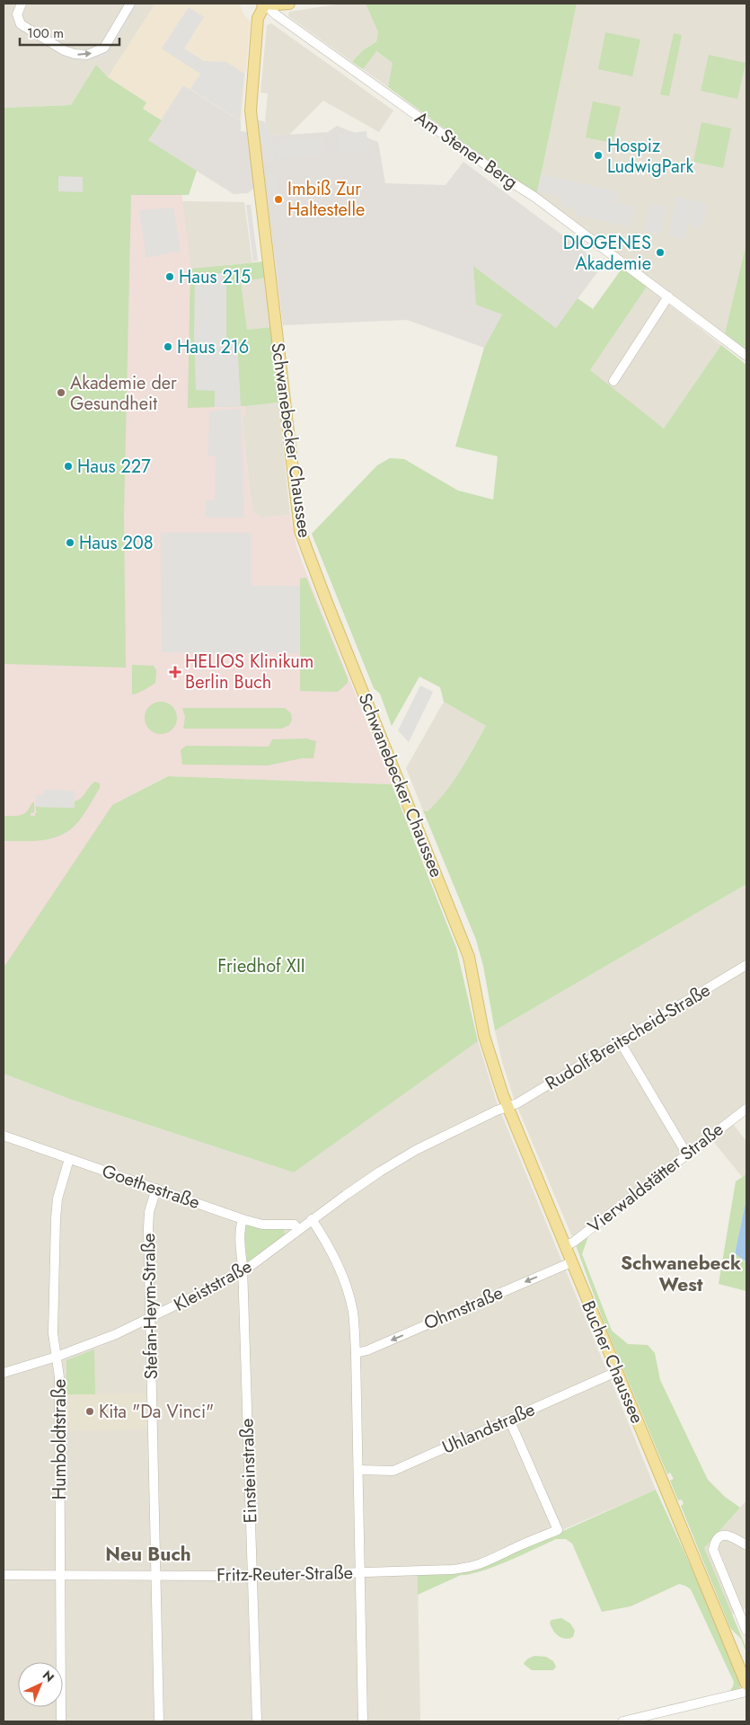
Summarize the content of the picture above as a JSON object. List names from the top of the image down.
{
  "streets": {
    "main road": ["Schwanebecker Chaussee", "Bucher Chaussee"],
    "street": [
      "Am Stener Berg",
      "Rudolf-Breitscheid-Straße",
      "Vierwaldstätter Straße",
      "Goethestraße",
      "Kleiststraße",
      "Stefan-Heym-Straße",
      "Ohmstraße",
      "Uhlandstraße",
      "Humboldtstraße",
      "Einsteinstraße",
      "Fritz-Reuter-Straße"
    ]
  },
  "crossings": [
    ["Am Stener Berg", "Schwanebecker Chaussee"],
    ["Schwanebecker Chaussee", "Bucher Chaussee"],
    ["Rudolf-Breitscheid-Straße", "Kleiststraße"],
    ["Rudolf-Breitscheid-Straße", "Bucher Chaussee"],
    ["Vierwaldstätter Straße", "Bucher Chaussee"],
    ["Goethestraße", "Kleiststraße"],
    ["Goethestraße", "Stefan-Heym-Straße"],
    ["Goethestraße", "Humboldtstraße"],
    ["Goethestraße", "Einsteinstraße"],
    ["Kleiststraße", "Stefan-Heym-Straße"],
    ["Kleiststraße", "Humboldtstraße"],
    ["Kleiststraße", "Einsteinstraße"],
    ["Stefan-Heym-Straße", "Fritz-Reuter-Straße"],
    ["Ohmstraße", "Bucher Chaussee"],
    ["Bucher Chaussee", "Uhlandstraße"],
    ["Uhlandstraße", "Fritz-Reuter-Straße"],
    ["Humboldtstraße", "Fritz-Reuter-Straße"],
    ["Einsteinstraße", "Fritz-Reuter-Straße"]
  ],
  "one_way": ["Ohmstraße"],
  "districts": ["Schwanebeck West", "Neu Buch"],
  "parks": ["Friedhof XII"],
  "places": {
    "other": [
      "Hospiz LudwigPark",
      "Imbiß Zur Haltestelle",
      "DIOGENES Akademie",
      "Haus 215",
      "Haus 216",
      "Akademie der Gesundheit",
      "Haus 227",
      "Haus 208",
      "Kita \"Da Vinci\""
    ],
    "health": ["HELIOS Klinikum Berlin Buch"]
  },
  "scale_bar": "100 m",
  "north": "top right"
}
